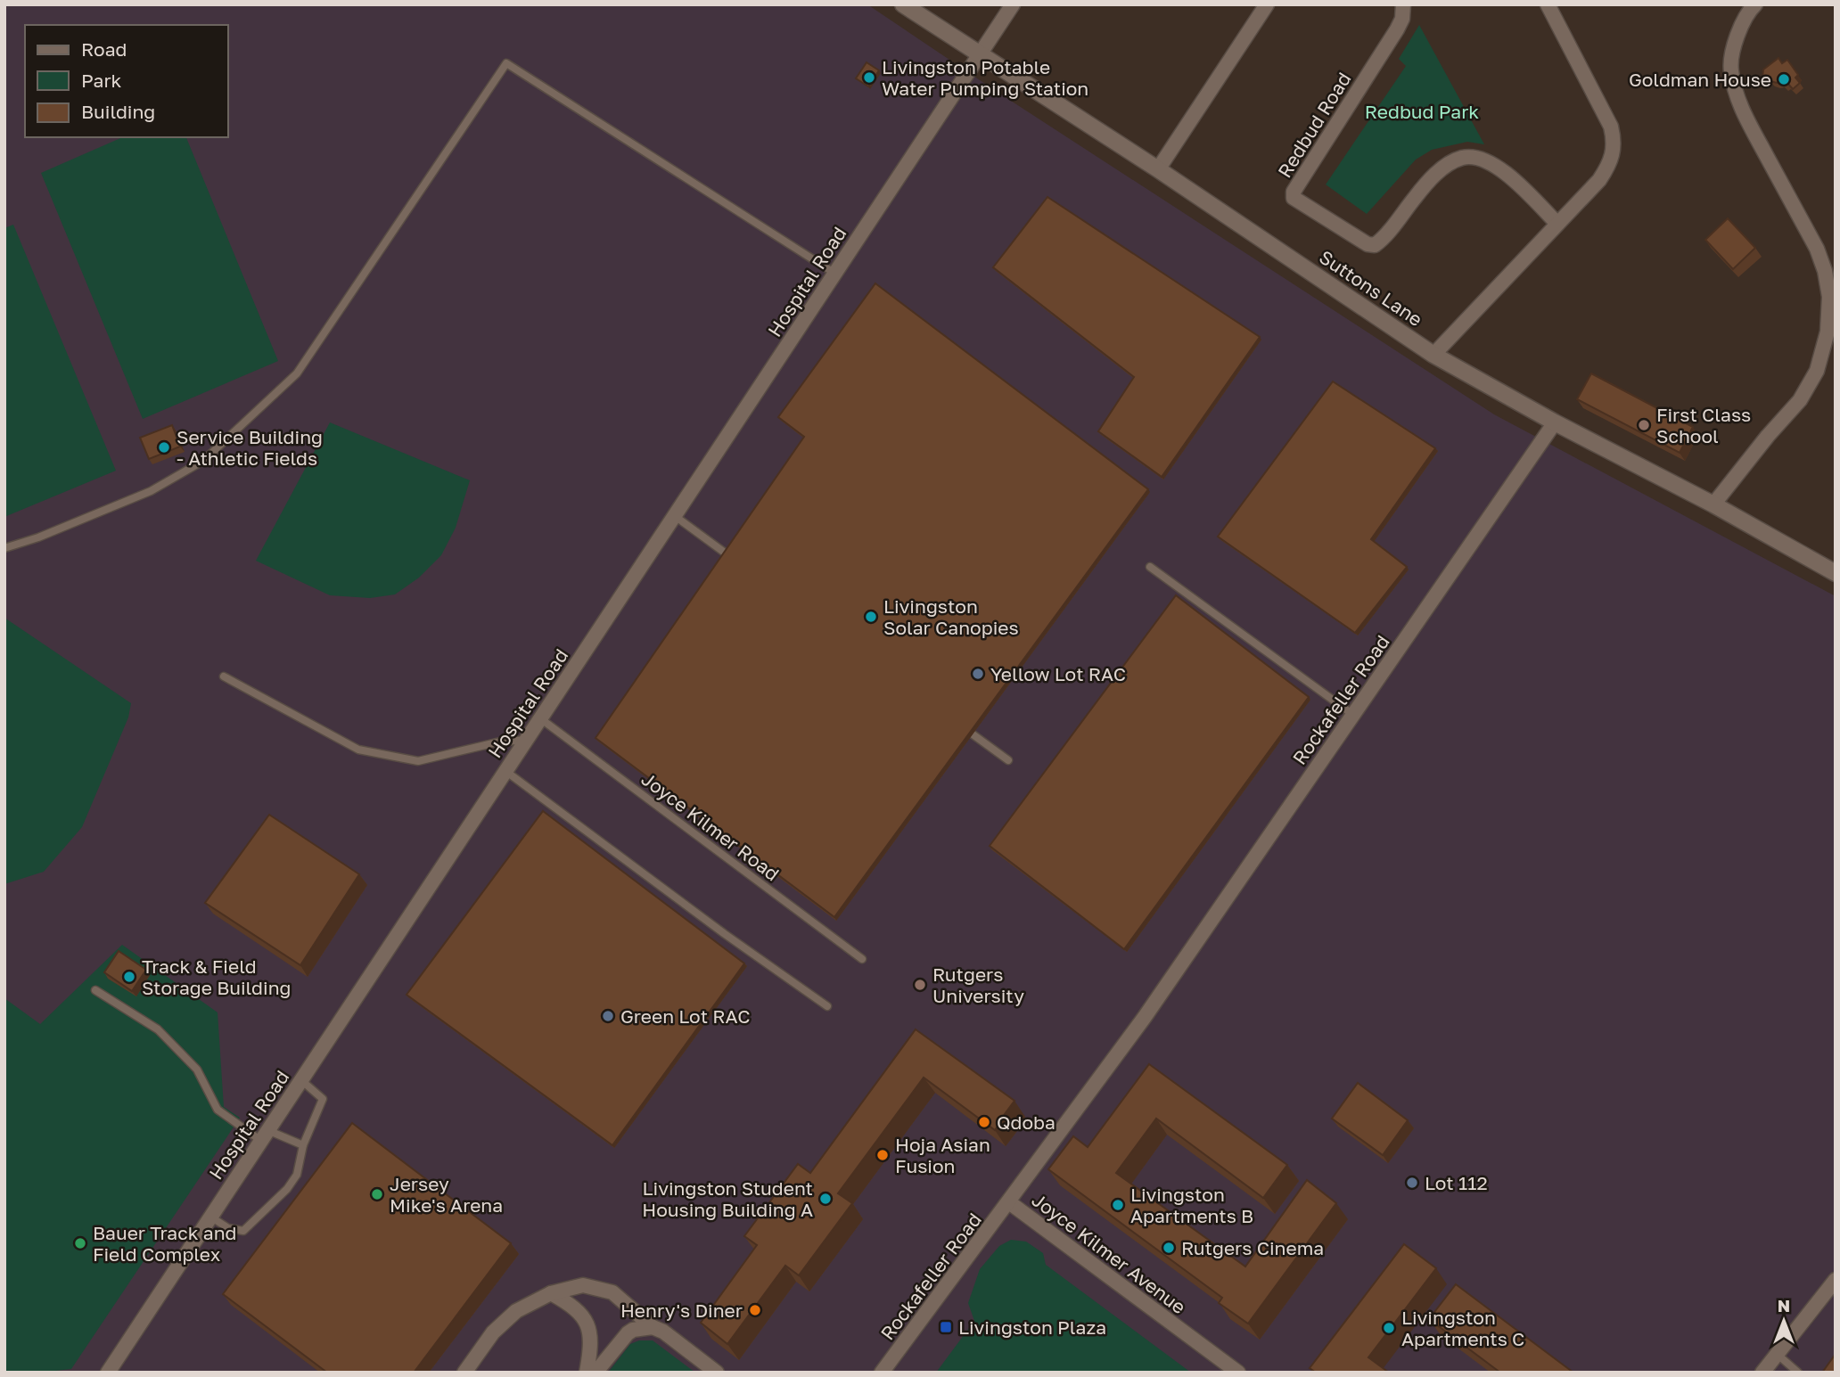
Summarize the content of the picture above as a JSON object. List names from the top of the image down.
{
  "streets": {
    "street": [
      "Redbud Road",
      "Hospital Road",
      "Suttons Lane",
      "Rockafeller Road",
      "Joyce Kilmer Avenue"
    ],
    "lane": ["Joyce Kilmer Road"]
  },
  "crossings": [
    ["Hospital Road", "Suttons Lane"],
    ["Hospital Road", "Joyce Kilmer Road"],
    ["Suttons Lane", "Rockafeller Road"],
    ["Rockafeller Road", "Joyce Kilmer Avenue"]
  ],
  "parks": ["Redbud Park"],
  "places": {
    "other": [
      "Livingston Potable Water Pumping Station",
      "Goldman House",
      "First Class School",
      "Service Building - Athletic Fields",
      "Livingston Solar Canopies",
      "Yellow Lot RAC",
      "Track & Field Storage Building",
      "Rutgers University",
      "Green Lot RAC",
      "Qdoba",
      "Hoja Asian Fusion",
      "Lot 112",
      "Jersey Mike's Arena",
      "Livingston Student Housing Building A",
      "Livingston Apartments B",
      "Bauer Track and Field Complex",
      "Rutgers Cinema",
      "Henry's Diner",
      "Livingston Apartments C"
    ],
    "transit": ["Livingston Plaza"]
  },
  "legend": ["Road", "Park", "Building"],
  "north": "top"
}
